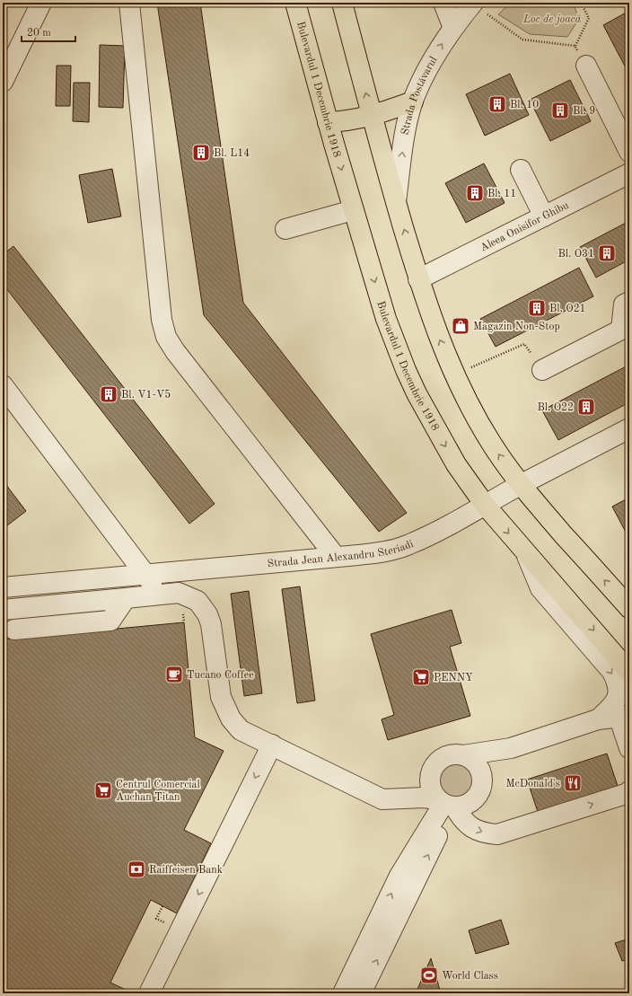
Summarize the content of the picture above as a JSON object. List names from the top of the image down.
{
  "streets": {
    "main road": ["Bulevardul 1 Decembrie 1918"],
    "street": ["Strada Postăvarul", "Aleea Onisifor Ghibu", "Strada Jean Alexandru Steriadi"]
  },
  "crossings": [
    ["Bulevardul 1 Decembrie 1918", "Strada Jean Alexandru Steriadi"]
  ],
  "one_way": ["Strada Postăvarul"],
  "parks": ["Loc de joacă"],
  "places": {
    "building": [
      "Bl. 10",
      "Bl. 9",
      "Bl. L14",
      "Bl. 11",
      "Bl. O31",
      "Bl. O21",
      "Bl. V1-V5",
      "Bl. O22"
    ],
    "shop": ["Magazin Non-Stop"],
    "cafe": ["Tucano Coffee"],
    "supermarket": ["PENNY", "Centrul Comercial Auchan Titan"],
    "restaurant": ["McDonald's"],
    "bank": ["Raiffeisen Bank"],
    "sports": ["World Class"]
  },
  "scale_bar": "20 m"
}
